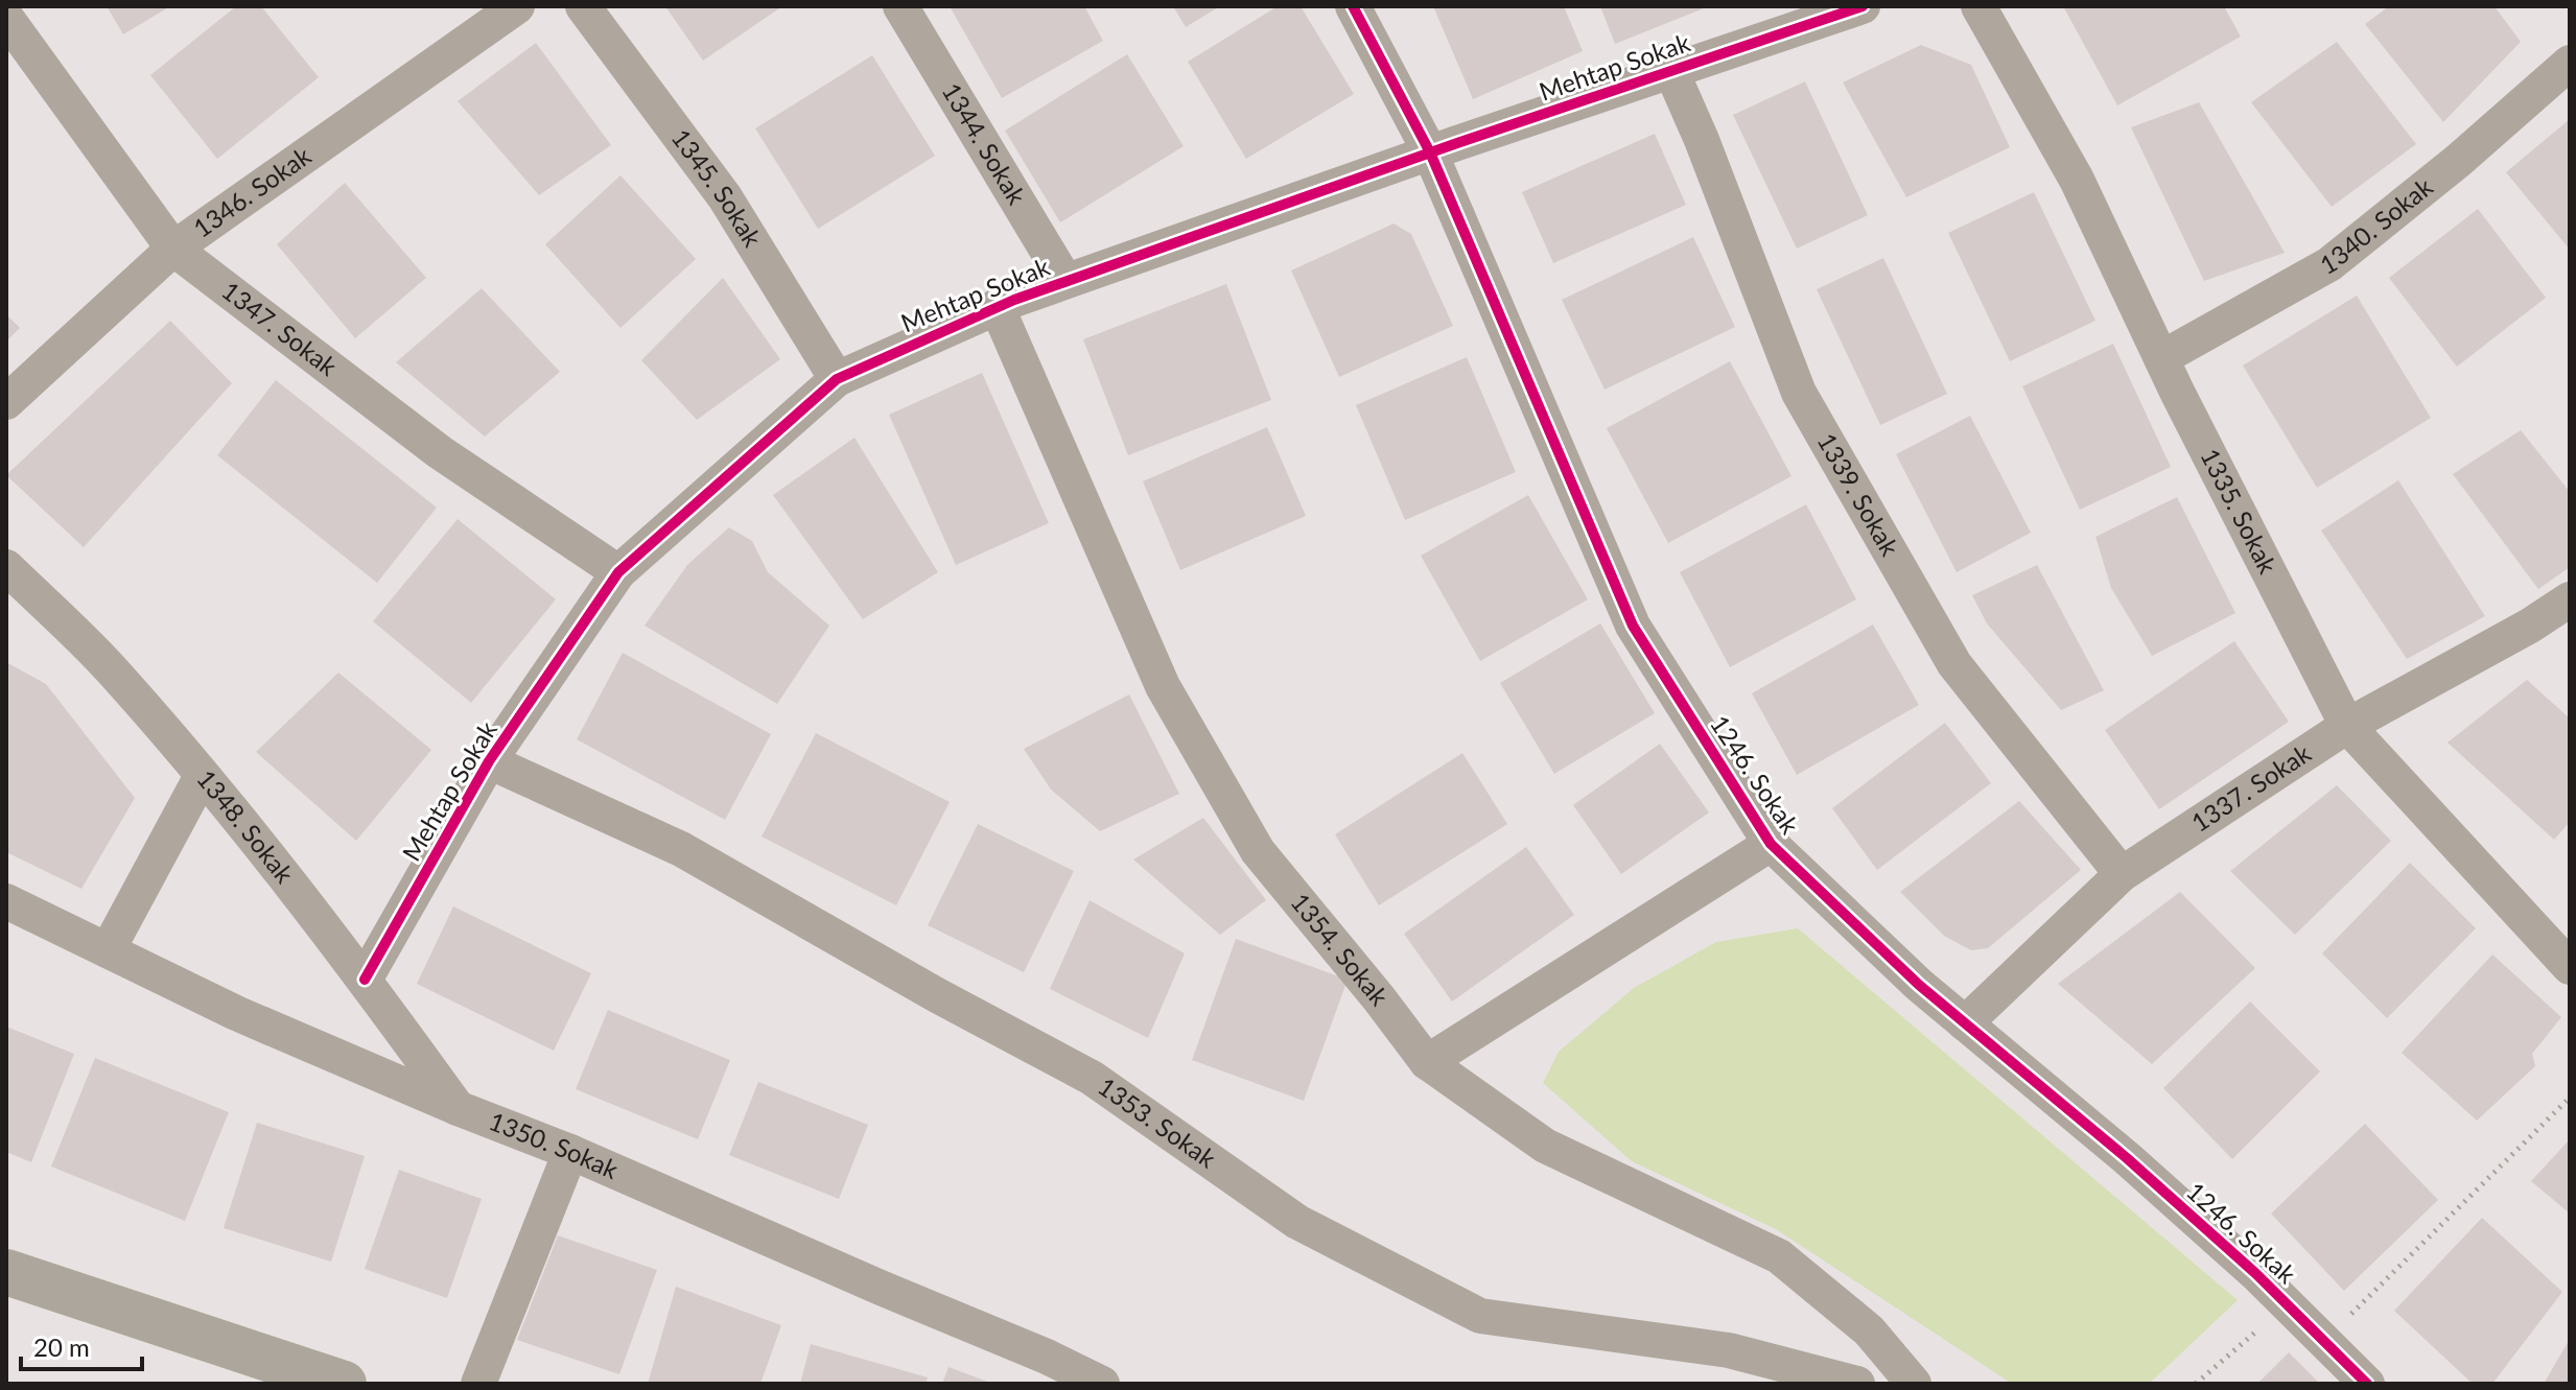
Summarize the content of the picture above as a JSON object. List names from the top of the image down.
{
  "streets": {
    "street": [
      "Mehtap Sokak",
      "1344. Sokak",
      "1345. Sokak",
      "1346. Sokak",
      "1340. Sokak",
      "1347. Sokak",
      "1339. Sokak",
      "1335. Sokak",
      "1246. Sokak",
      "1337. Sokak",
      "1348. Sokak",
      "1354. Sokak",
      "1353. Sokak",
      "1350. Sokak"
    ]
  },
  "crossings": [
    ["Mehtap Sokak", "1344. Sokak"],
    ["Mehtap Sokak", "1345. Sokak"],
    ["Mehtap Sokak", "1347. Sokak"],
    ["Mehtap Sokak", "1339. Sokak"],
    ["Mehtap Sokak", "1246. Sokak"],
    ["Mehtap Sokak", "1348. Sokak"],
    ["Mehtap Sokak", "1354. Sokak"],
    ["Mehtap Sokak", "1353. Sokak"],
    ["1346. Sokak", "1347. Sokak"],
    ["1340. Sokak", "1335. Sokak"],
    ["1339. Sokak", "1337. Sokak"],
    ["1335. Sokak", "1337. Sokak"],
    ["1246. Sokak", "1337. Sokak"],
    ["1348. Sokak", "1350. Sokak"]
  ],
  "scale_bar": "20 m"
}
